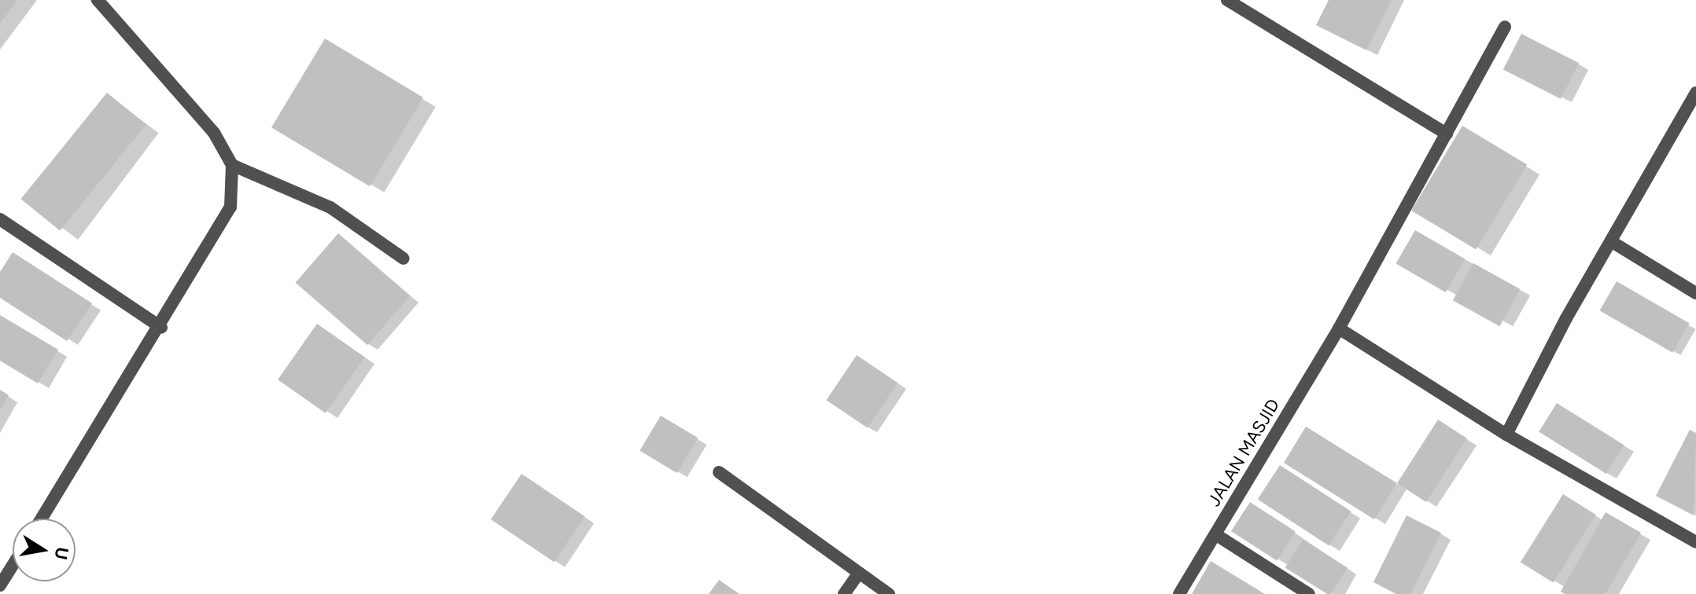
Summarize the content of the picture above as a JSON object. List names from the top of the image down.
{
  "streets": {
    "street": ["JALAN MASJID"]
  },
  "north": "right"
}
